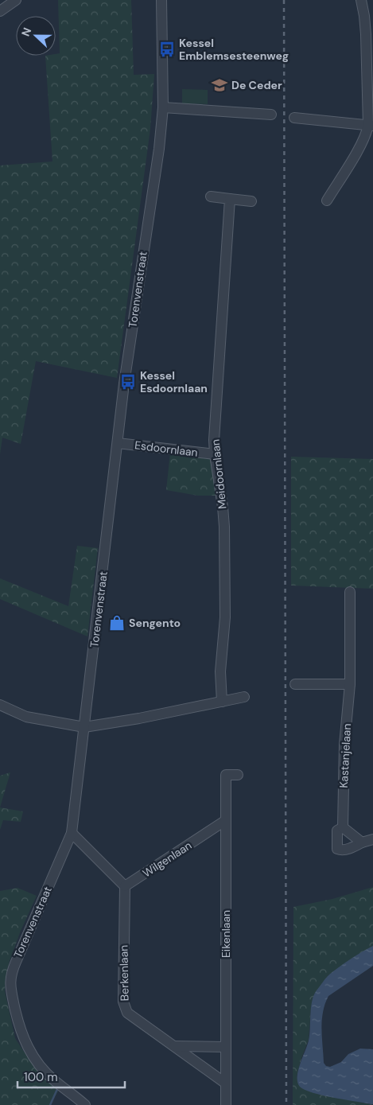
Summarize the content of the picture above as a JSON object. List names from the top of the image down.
{
  "streets": {
    "street": [
      "Torenvenstraat",
      "Esdoornlaan",
      "Meidoornlaan",
      "Kastanjelaan",
      "Wilgenlaan",
      "Eikenlaan",
      "Berkenlaan"
    ]
  },
  "crossings": [
    ["Torenvenstraat", "Esdoornlaan"],
    ["Esdoornlaan", "Meidoornlaan"],
    ["Wilgenlaan", "Eikenlaan"],
    ["Wilgenlaan", "Berkenlaan"],
    ["Eikenlaan", "Berkenlaan"]
  ],
  "places": {
    "bus stop": ["Kessel Emblemsesteenweg", "Kessel Esdoornlaan"],
    "school or university": ["De Ceder"],
    "shop": ["Sengento"]
  },
  "scale_bar": "100 m",
  "north": "left"
}
